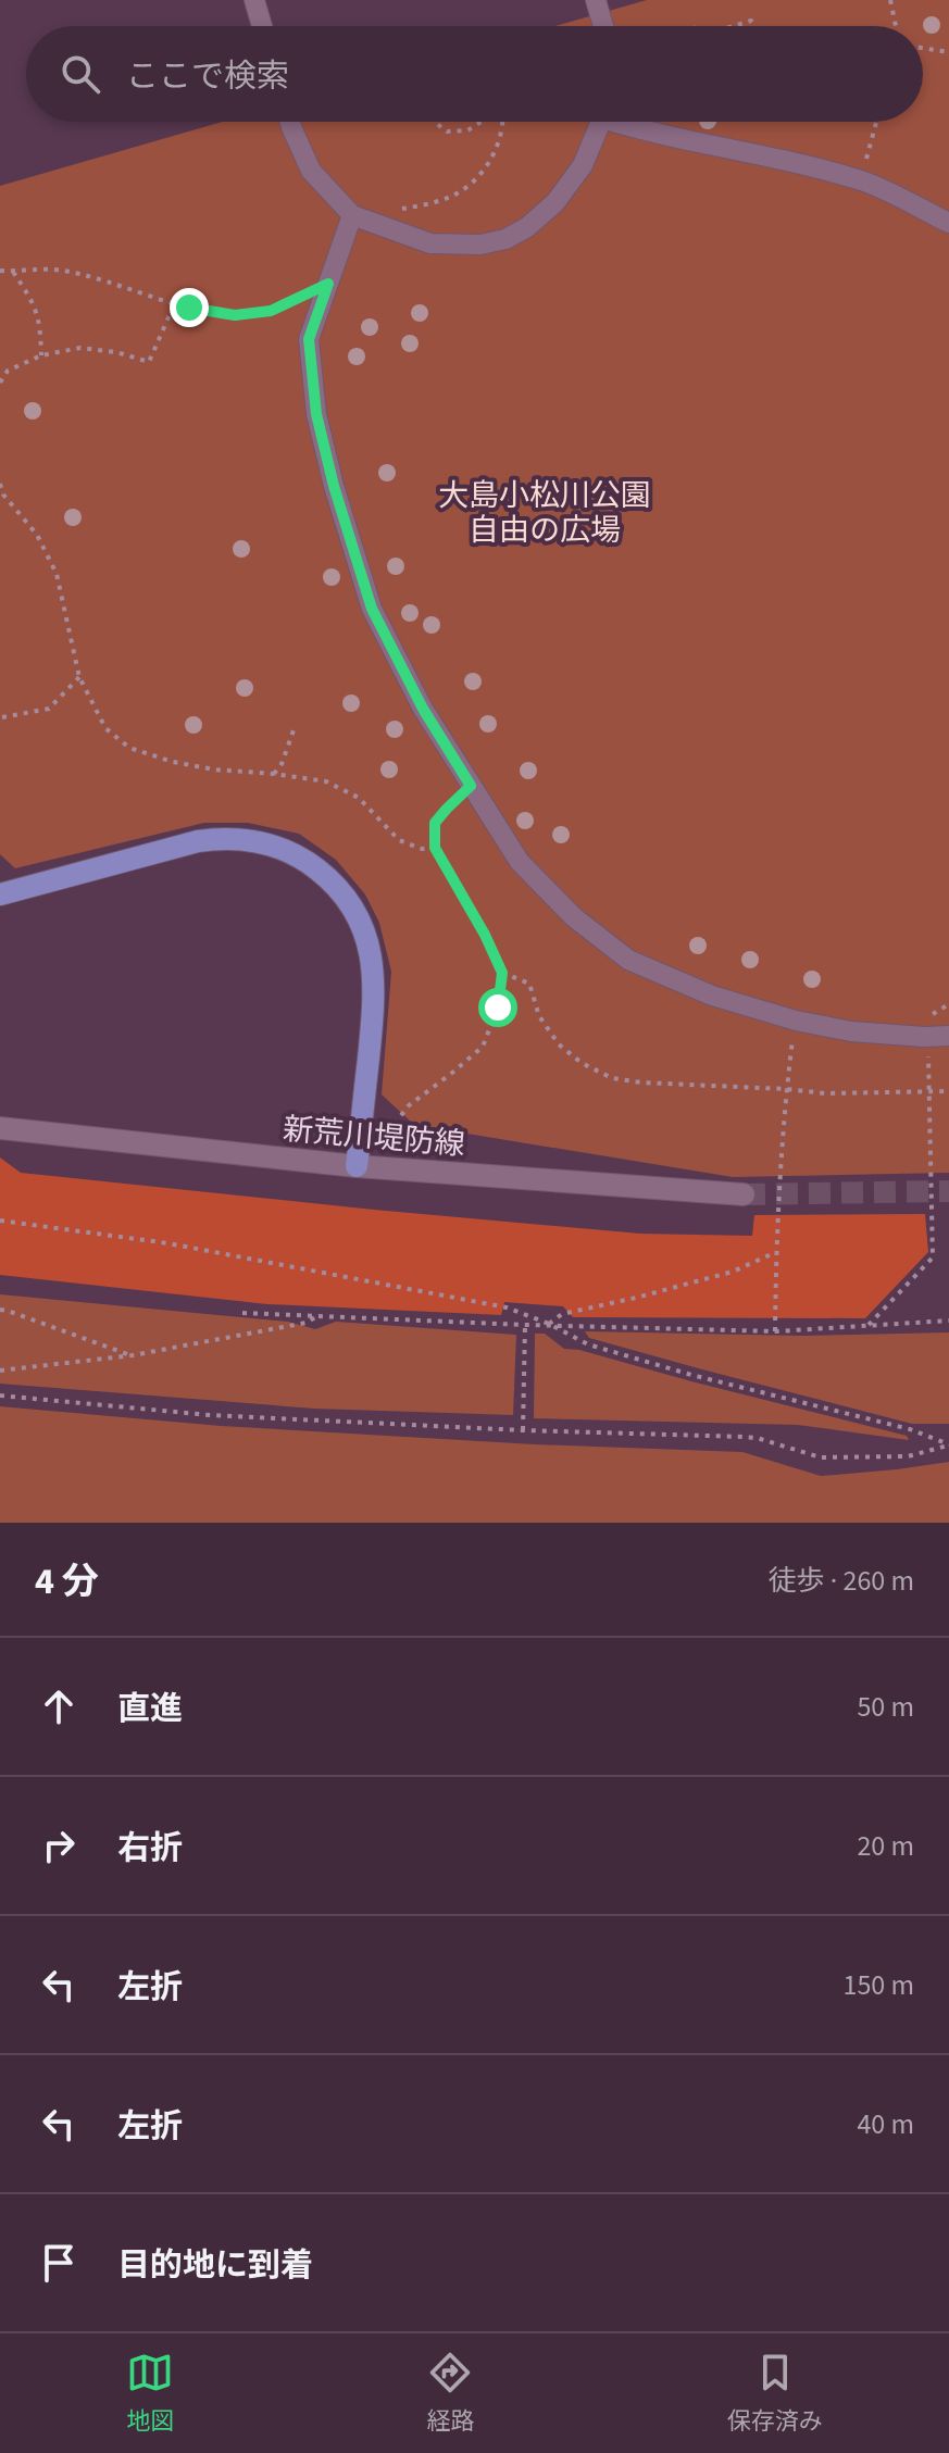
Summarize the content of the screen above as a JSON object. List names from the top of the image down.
{
  "streets": {
    "street": ["新荒川堤防線"]
  },
  "parks": ["大島小松川公園 自由の広場"],
  "page": {
    "search": "ここで検索",
    "heading": ["4 分", "徒歩 · 260 m"],
    "list": [
      ["直進", "50 m"],
      ["右折", "20 m"],
      ["左折", "150 m"],
      ["左折", "40 m"],
      "目的地に到着"
    ],
    "nav": ["地図", "経路", "保存済み"]
  }
}
